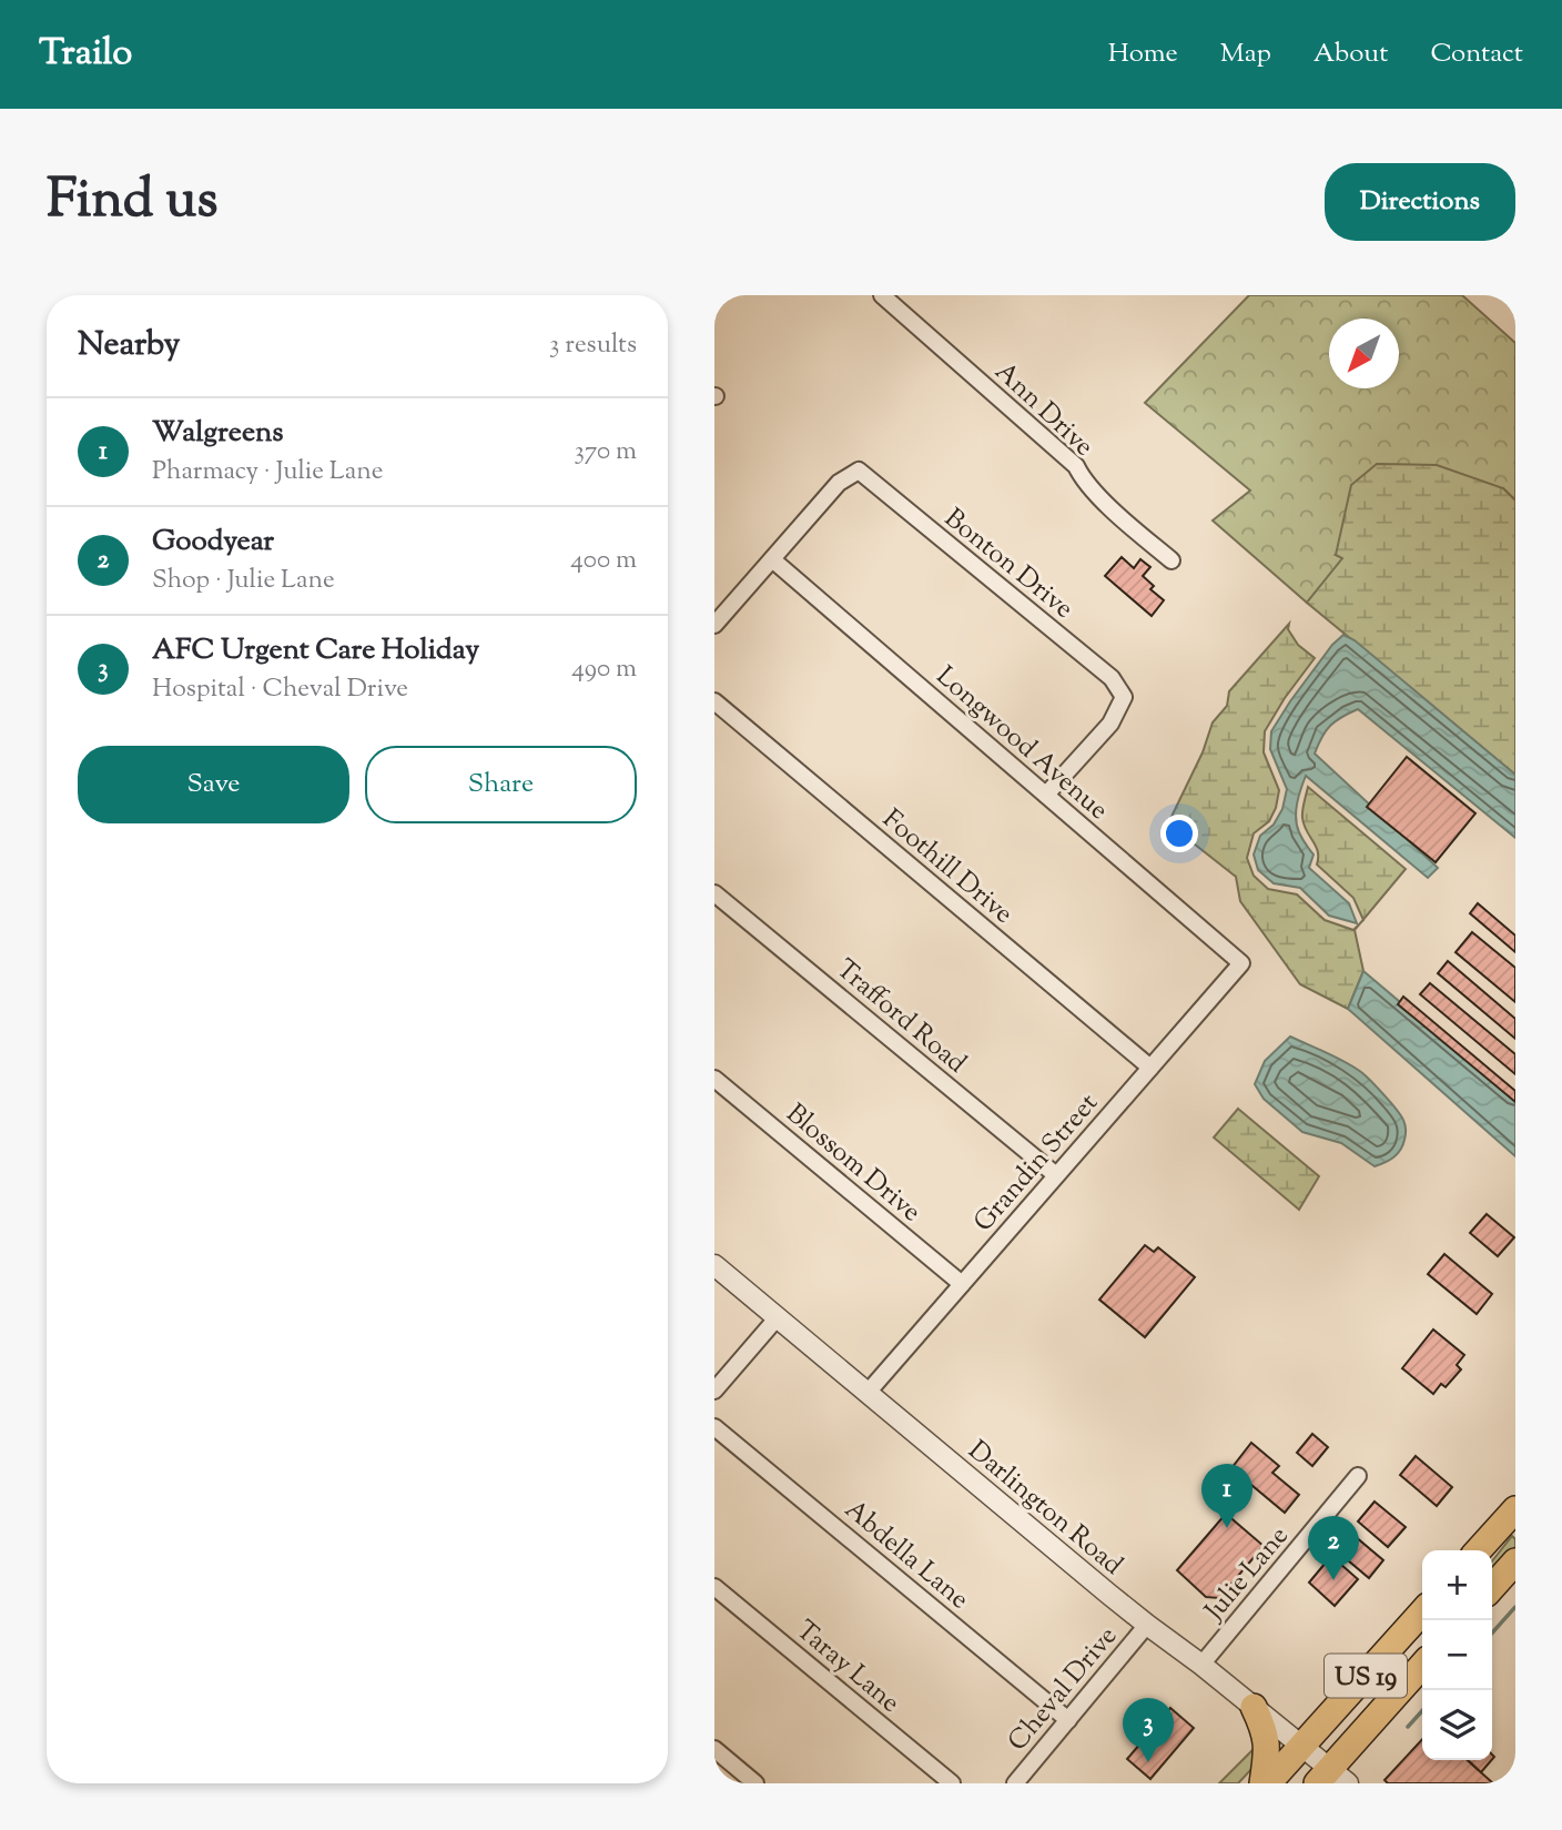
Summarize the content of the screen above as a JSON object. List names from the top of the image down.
{
  "streets": {
    "highway": ["US 19"],
    "street": [
      "Ann Drive",
      "Bonton Drive",
      "Longwood Avenue",
      "Foothill Drive",
      "Trafford Road",
      "Blossom Drive",
      "Grandin Street",
      "Darlington Road",
      "Abdella Lane",
      "Julie Lane",
      "Taray Lane",
      "Cheval Drive"
    ]
  },
  "crossings": [
    ["Bonton Drive", "Longwood Avenue"],
    ["Longwood Avenue", "Grandin Street"],
    ["Foothill Drive", "Grandin Street"],
    ["Trafford Road", "Grandin Street"],
    ["Blossom Drive", "Grandin Street"],
    ["Grandin Street", "Darlington Road"],
    ["Darlington Road", "Julie Lane"],
    ["Darlington Road", "US 19"],
    ["Darlington Road", "Cheval Drive"],
    ["Abdella Lane", "Cheval Drive"]
  ],
  "north": "bottom left",
  "page": {
    "header": "Trailo",
    "nav": [
      "Home",
      "Map",
      "About",
      "Contact"
    ],
    "title": "Find us",
    "buttons": [
      "Directions",
      ["Save", "Share"]
    ],
    "heading": ["Nearby", "3 results"],
    "list": [
      {
        "mark": "1",
        "name": "Walgreens",
        "note": "Pharmacy · Julie Lane",
        "value": "370 m"
      },
      {
        "mark": "2",
        "name": "Goodyear",
        "note": "Shop · Julie Lane",
        "value": "400 m"
      },
      {
        "mark": "3",
        "name": "AFC Urgent Care Holiday",
        "note": "Hospital · Cheval Drive",
        "value": "490 m"
      }
    ],
    "pins": ["1", "2", "3"],
    "map_buttons": ["+", "−"]
  }
}
